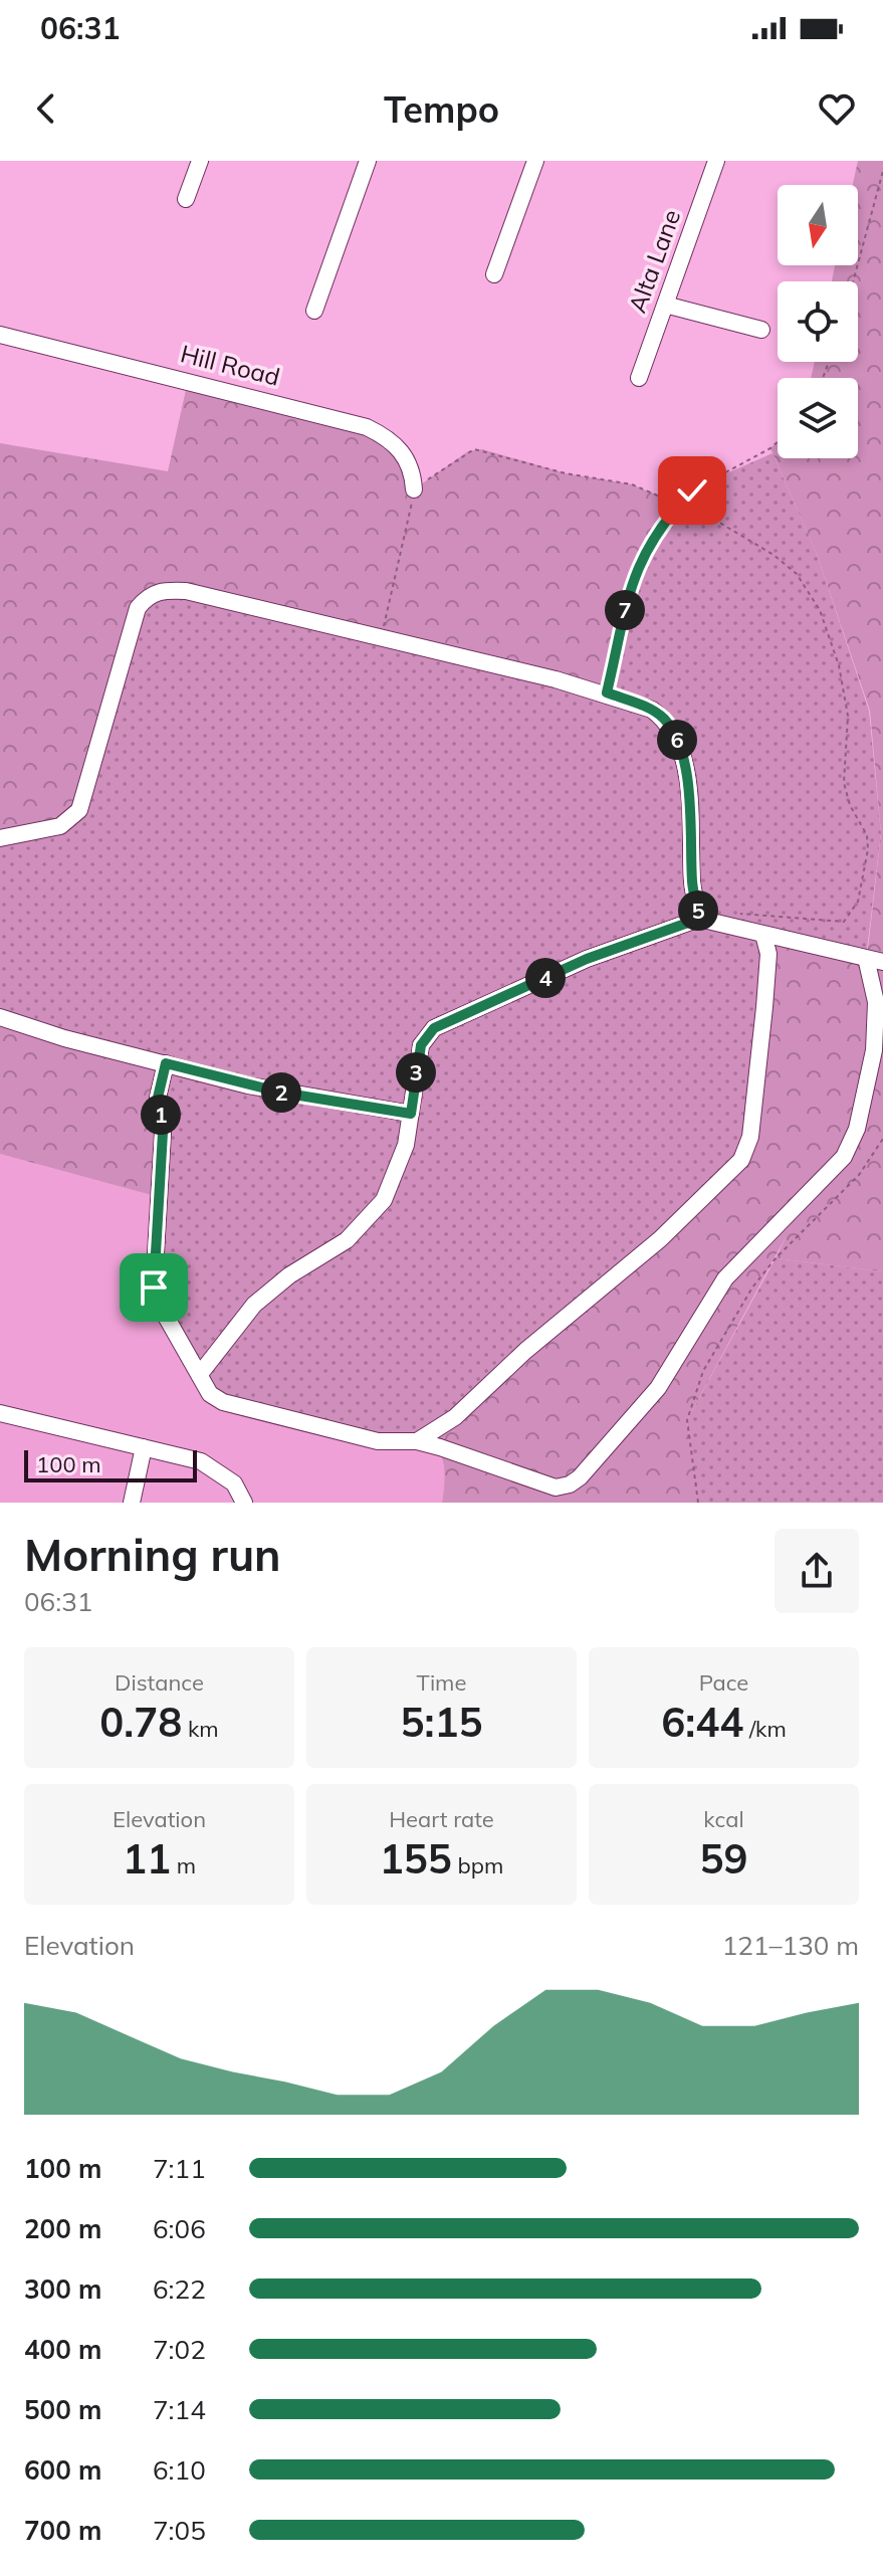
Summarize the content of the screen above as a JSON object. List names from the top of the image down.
{
  "streets": {
    "street": ["Alta Lane", "Hill Road"]
  },
  "scale_bar": "100 m",
  "north": "bottom",
  "page": {
    "status": "06:31",
    "header": "Tempo",
    "pins": [
      "7",
      "6",
      "5",
      "4",
      "3",
      "2",
      "1"
    ],
    "scale": "100 m",
    "heading": ["Morning run", "06:31"],
    "stats": [
      ["Distance", "0.78 km"],
      ["Time", "5:15"],
      ["Pace", "6:44 /km"],
      ["Elevation", "11 m"],
      ["Heart rate", "155 bpm"],
      ["kcal", "59"]
    ],
    "chart": ["Elevation", "121–130 m"],
    "list": [
      {
        "name": "100 m",
        "note": "7:11"
      },
      {
        "name": "200 m",
        "note": "6:06"
      },
      {
        "name": "300 m",
        "note": "6:22"
      },
      {
        "name": "400 m",
        "note": "7:02"
      },
      {
        "name": "500 m",
        "note": "7:14"
      },
      {
        "name": "600 m",
        "note": "6:10"
      },
      {
        "name": "700 m",
        "note": "7:05"
      }
    ]
  }
}
